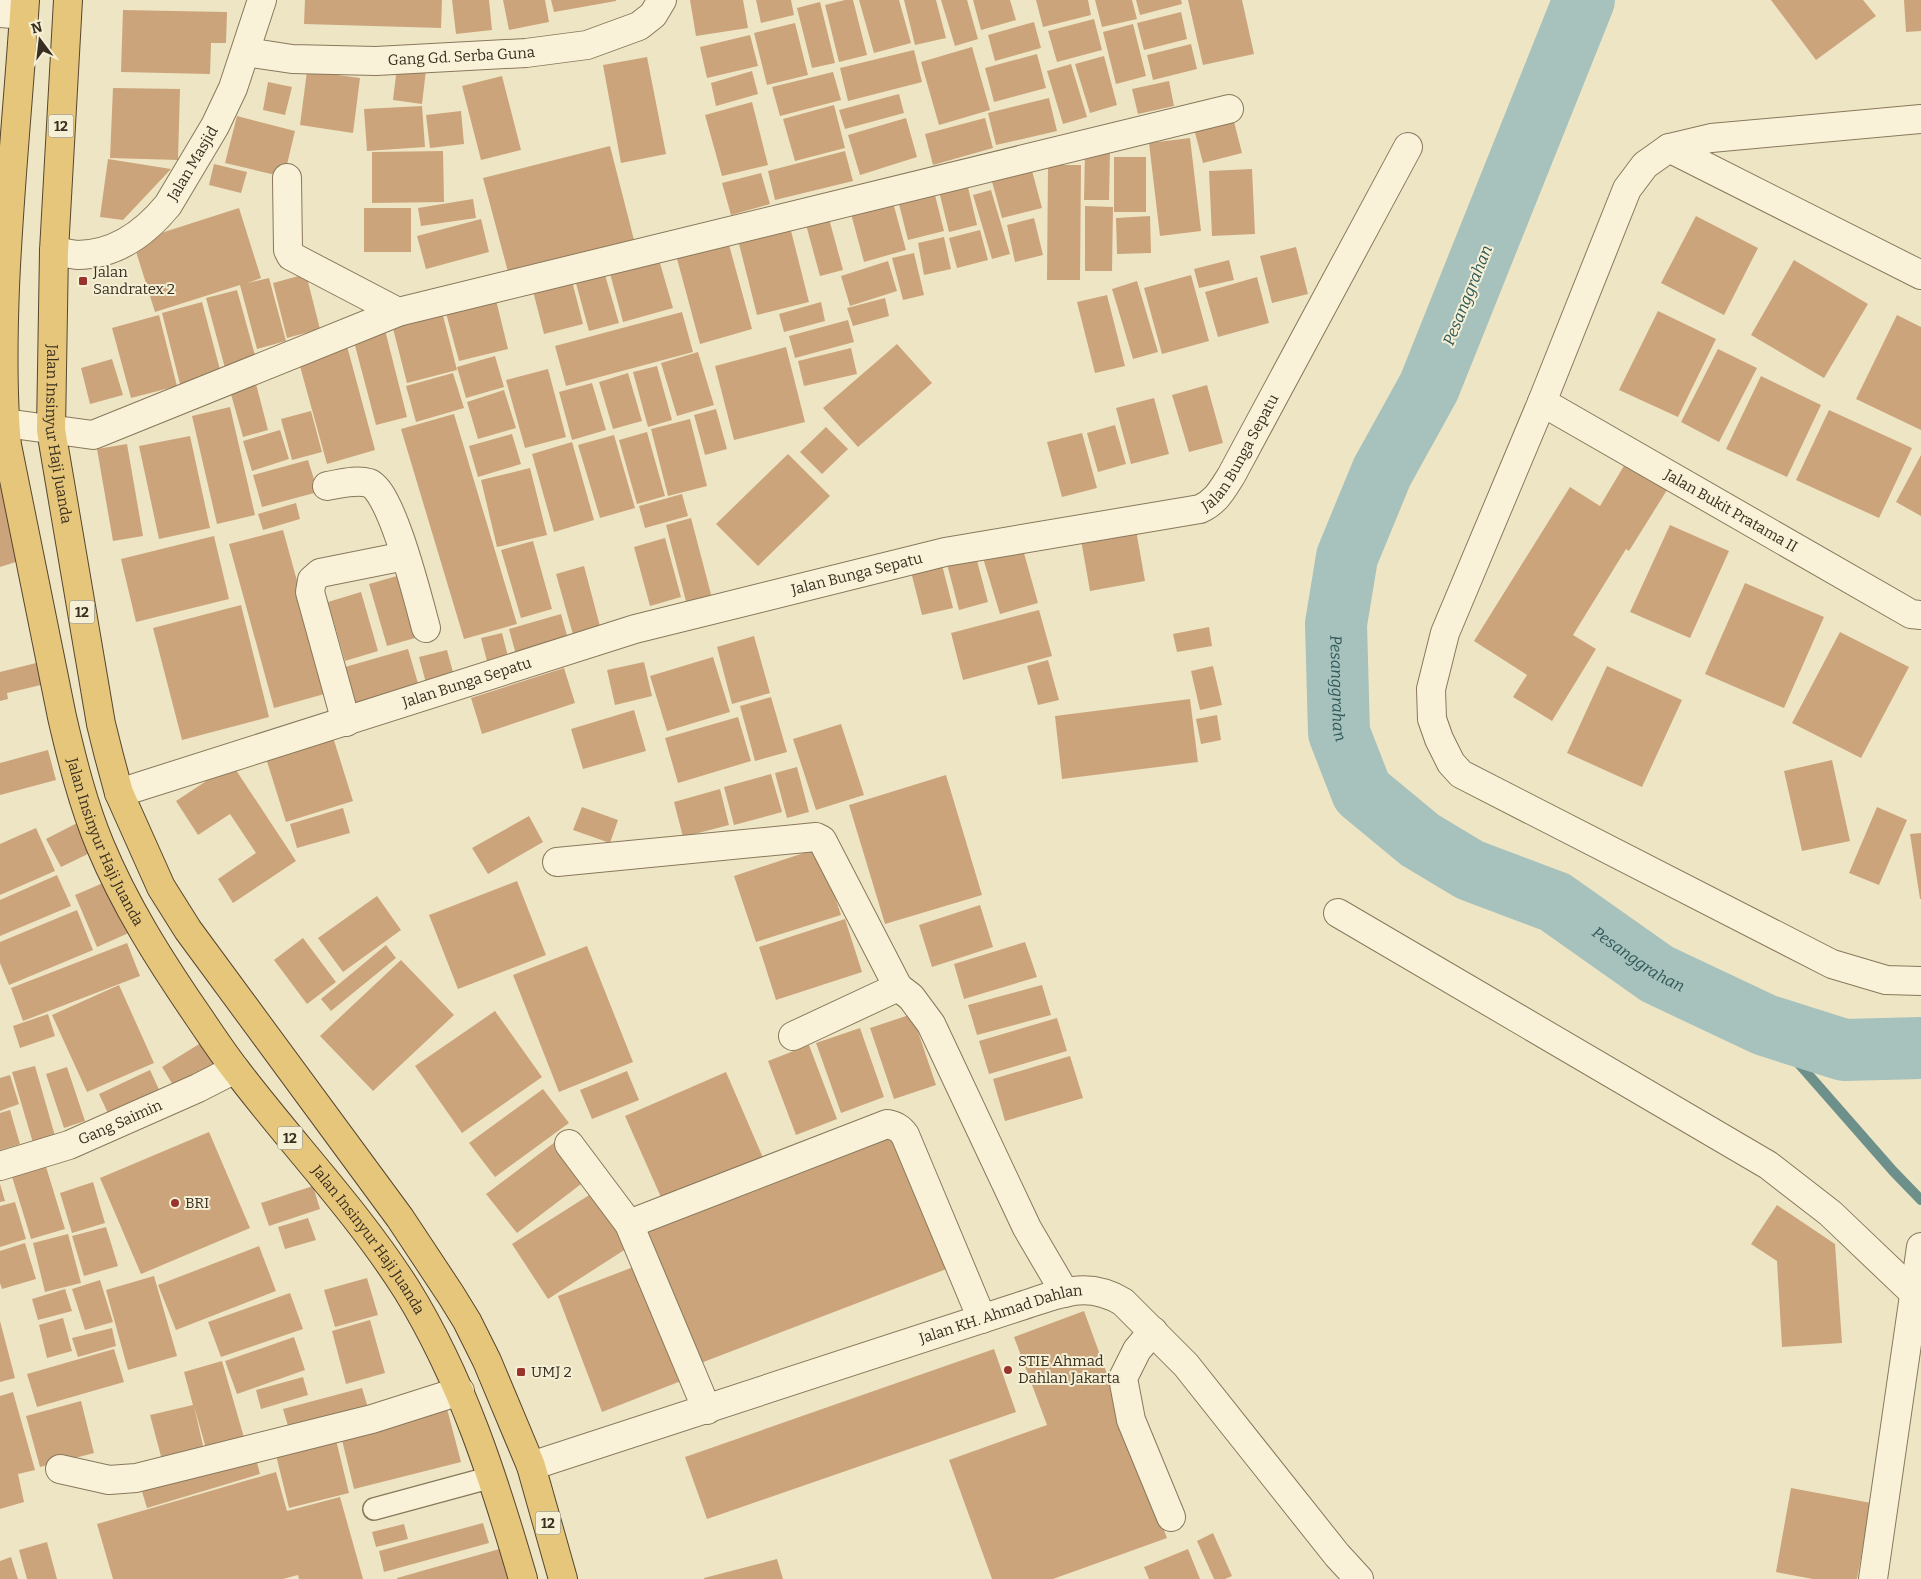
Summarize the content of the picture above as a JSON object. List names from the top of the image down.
{
  "streets": {
    "highway": ["12", "Jalan Insinyur Haji Juanda"],
    "street": [
      "Gang Gd. Serba Guna",
      "Jalan Masjid",
      "Jalan Bunga Sepatu",
      "Jalan Bukit Pratama II",
      "Gang Saimin",
      "Jalan KH. Ahmad Dahlan"
    ]
  },
  "crossings": [
    ["Gang Gd. Serba Guna", "Jalan Masjid"],
    ["Jalan Masjid", "Jalan Insinyur Haji Juanda"],
    ["Jalan Insinyur Haji Juanda", "Jalan Bunga Sepatu"],
    ["Jalan Insinyur Haji Juanda", "Gang Saimin"],
    ["Jalan Insinyur Haji Juanda", "Jalan KH. Ahmad Dahlan"]
  ],
  "water": ["Pesanggrahan"],
  "places": {
    "transit": ["Jalan Sandratex 2", "UMJ 2"],
    "other": ["BRI", "STIE Ahmad Dahlan Jakarta"]
  },
  "north": "top"
}
